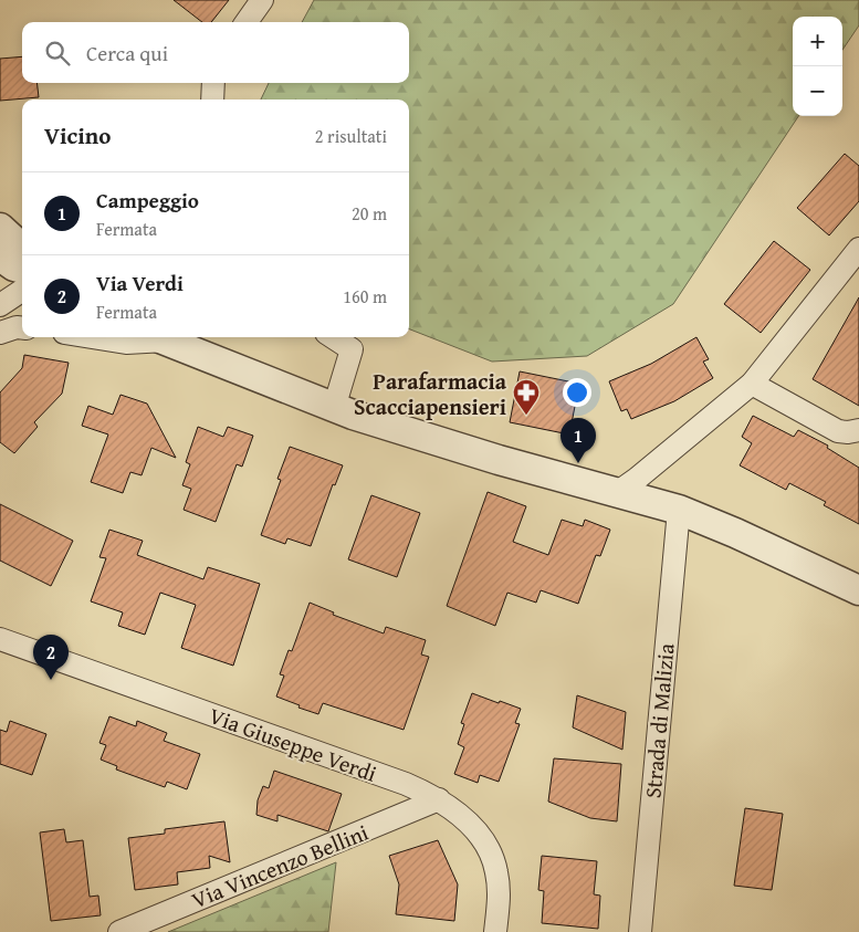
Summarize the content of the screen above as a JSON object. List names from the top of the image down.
{
  "streets": {
    "street": ["Strada di Malizia", "Via Giuseppe Verdi", "Via Vincenzo Bellini"]
  },
  "crossings": [
    ["Via Giuseppe Verdi", "Via Vincenzo Bellini"]
  ],
  "places": {
    "pharmacy": ["Parafarmacia Scacciapensieri"]
  },
  "page": {
    "map_buttons": ["+", "−"],
    "search": "Cerca qui",
    "heading": ["Vicino", "2 risultati"],
    "list": [
      {
        "mark": "1",
        "name": "Campeggio",
        "note": "Fermata",
        "value": "20 m"
      },
      {
        "mark": "2",
        "name": "Via Verdi",
        "note": "Fermata",
        "value": "160 m"
      }
    ],
    "pins": ["1", "2"]
  }
}
